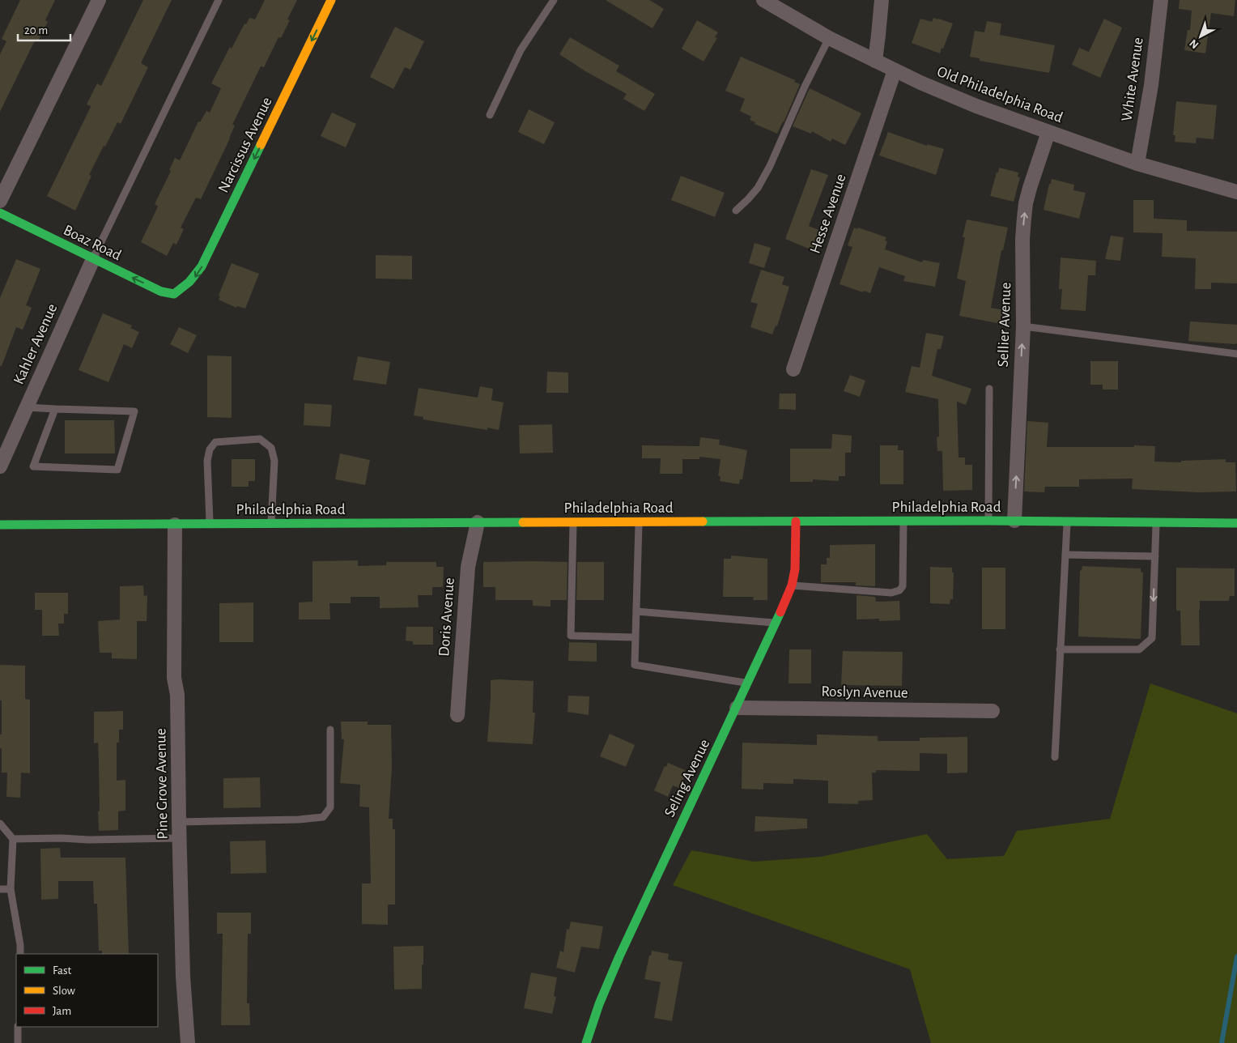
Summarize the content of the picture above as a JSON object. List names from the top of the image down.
{
  "streets": {
    "main road": [
      "Narcissus Avenue",
      "Boaz Road",
      "Philadelphia Road",
      "Seling Avenue"
    ],
    "street": [
      "White Avenue",
      "Old Philadelphia Road",
      "Hesse Avenue",
      "Sellier Avenue",
      "Kahler Avenue",
      "Doris Avenue",
      "Roslyn Avenue",
      "Pine Grove Avenue"
    ]
  },
  "crossings": [
    ["White Avenue", "Old Philadelphia Road"],
    ["Old Philadelphia Road", "Hesse Avenue"],
    ["Old Philadelphia Road", "Sellier Avenue"],
    ["Narcissus Avenue", "Boaz Road"],
    ["Boaz Road", "Kahler Avenue"],
    ["Sellier Avenue", "Philadelphia Road"],
    ["Philadelphia Road", "Doris Avenue"],
    ["Philadelphia Road", "Seling Avenue"],
    ["Philadelphia Road", "Pine Grove Avenue"],
    ["Roslyn Avenue", "Seling Avenue"]
  ],
  "one_way": ["Narcissus Avenue", "Boaz Road", "Sellier Avenue"],
  "legend": ["Fast", "Slow", "Jam"],
  "scale_bar": "20 m",
  "north": "bottom left"
}
